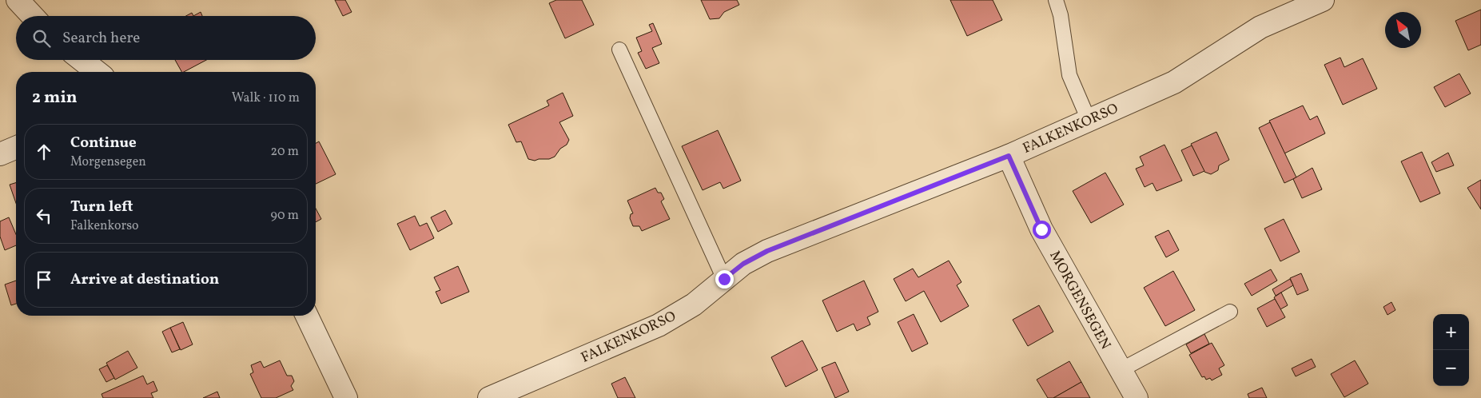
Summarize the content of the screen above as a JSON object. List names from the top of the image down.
{
  "streets": {
    "street": ["FALKENKORSO", "MORGENSEGEN"]
  },
  "crossings": [
    ["FALKENKORSO", "MORGENSEGEN"]
  ],
  "north": "top left",
  "page": {
    "search": "Search here",
    "heading": ["2 min", "Walk · 110 m"],
    "list": [
      ["Continue", "Morgensegen", "20 m"],
      ["Turn left", "Falkenkorso", "90 m"],
      "Arrive at destination"
    ],
    "map_buttons": ["+", "−"]
  }
}
